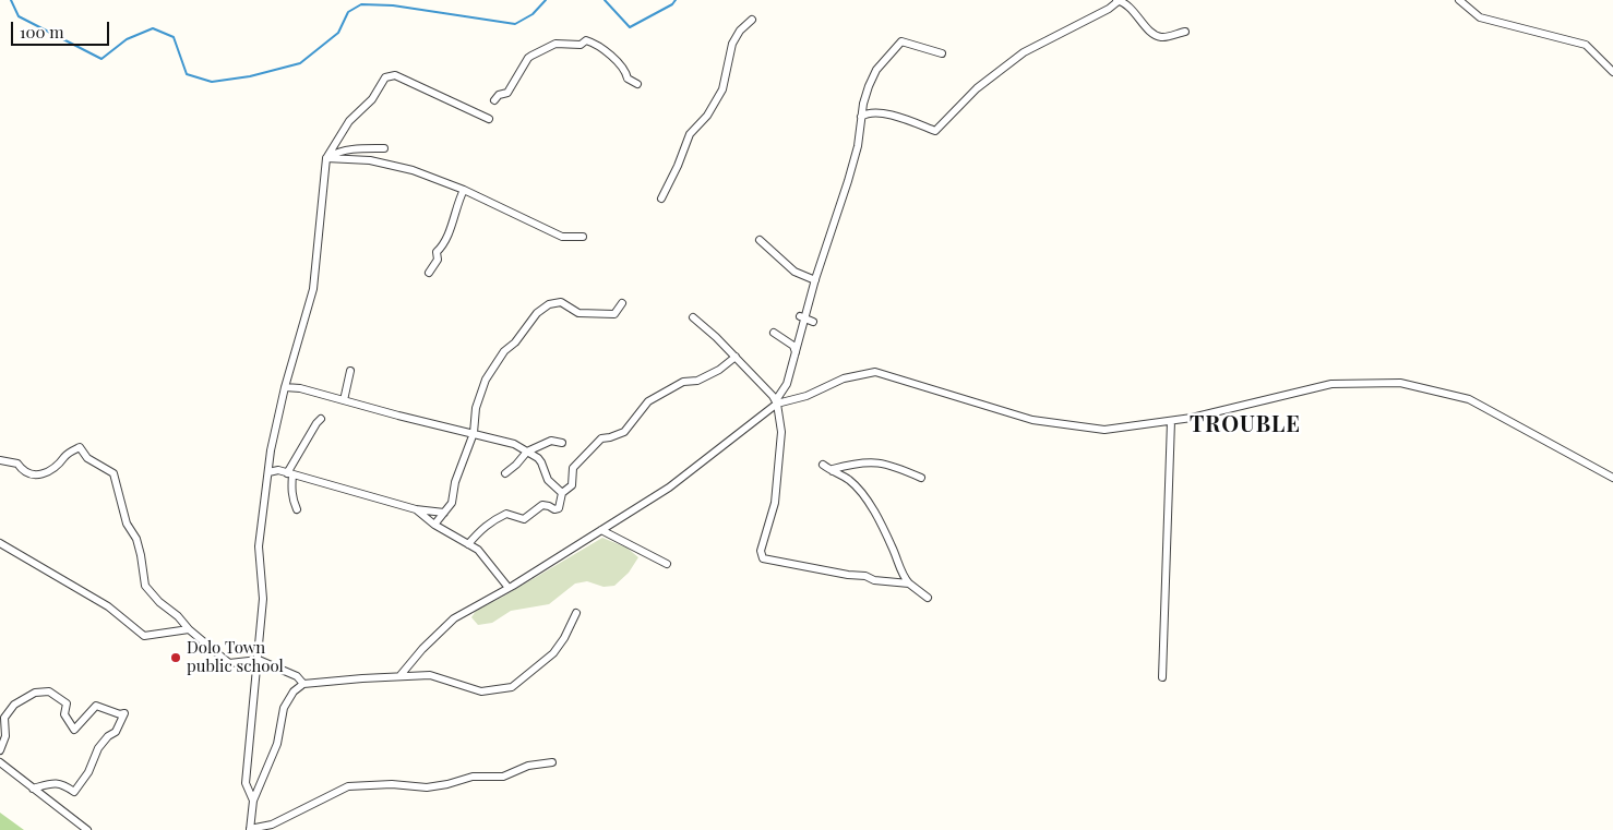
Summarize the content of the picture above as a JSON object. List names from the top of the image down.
{
  "districts": ["TROUBLE"],
  "places": ["Dolo Town public school"],
  "scale_bar": "100 m"
}
